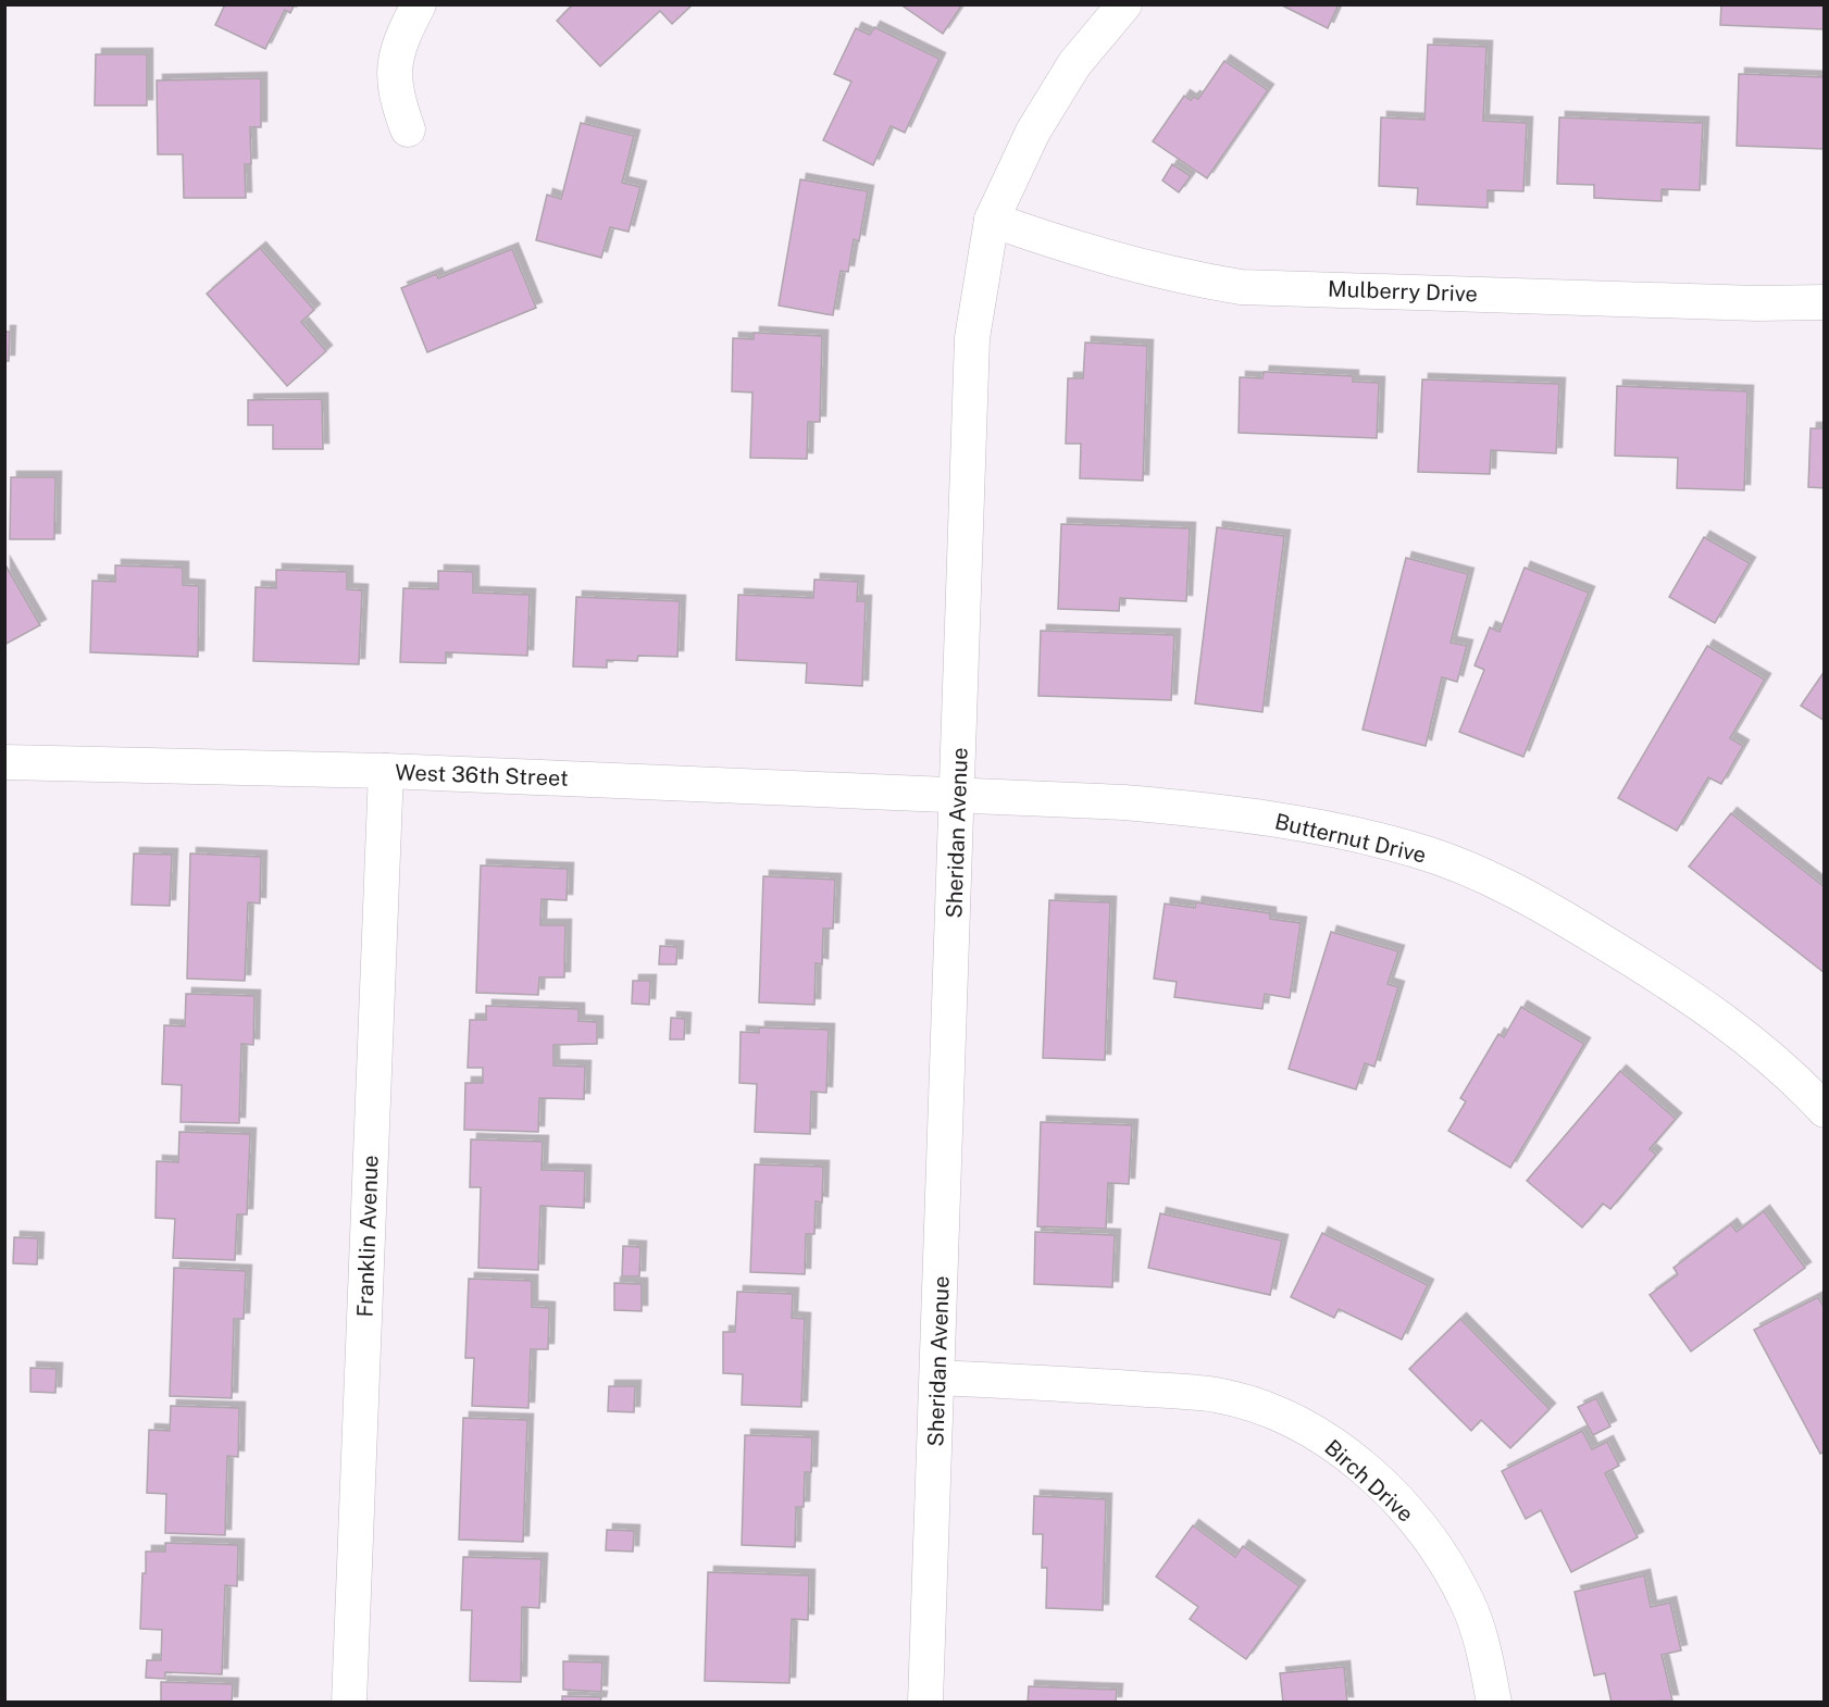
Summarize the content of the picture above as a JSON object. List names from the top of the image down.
{
  "streets": {
    "street": [
      "Mulberry Drive",
      "West 36th Street",
      "Sheridan Avenue",
      "Butternut Drive",
      "Franklin Avenue",
      "Birch Drive"
    ]
  },
  "crossings": [
    ["Mulberry Drive", "Sheridan Avenue"],
    ["West 36th Street", "Sheridan Avenue"],
    ["West 36th Street", "Butternut Drive"],
    ["West 36th Street", "Franklin Avenue"],
    ["Sheridan Avenue", "Butternut Drive"],
    ["Sheridan Avenue", "Birch Drive"]
  ]
}
